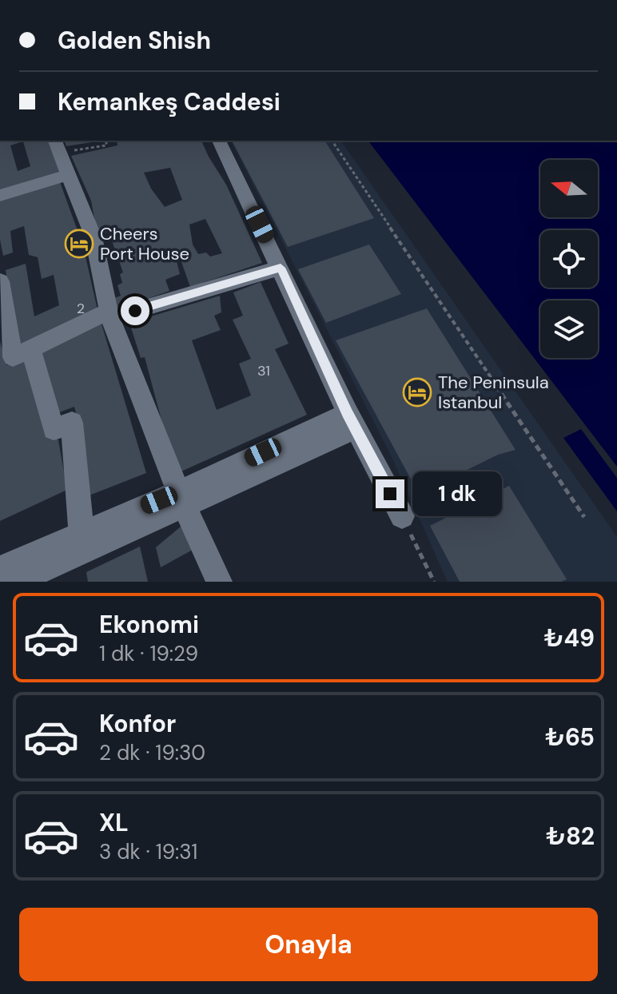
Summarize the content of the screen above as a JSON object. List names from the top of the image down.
{
  "places": {
    "hotel": ["Cheers Port House", "The Peninsula Istanbul"]
  },
  "house_numbers": ["2", "31"],
  "north": "left",
  "page": {
    "banner": ["Golden Shish", "Kemankeş Caddesi"],
    "bubble": "1 dk",
    "list": [
      {
        "name": "Ekonomi",
        "note": "1 dk · 19:29",
        "value": "₺49"
      },
      {
        "name": "Konfor",
        "note": "2 dk · 19:30",
        "value": "₺65"
      },
      {
        "name": "XL",
        "note": "3 dk · 19:31",
        "value": "₺82"
      }
    ],
    "buttons": "Onayla"
  }
}
